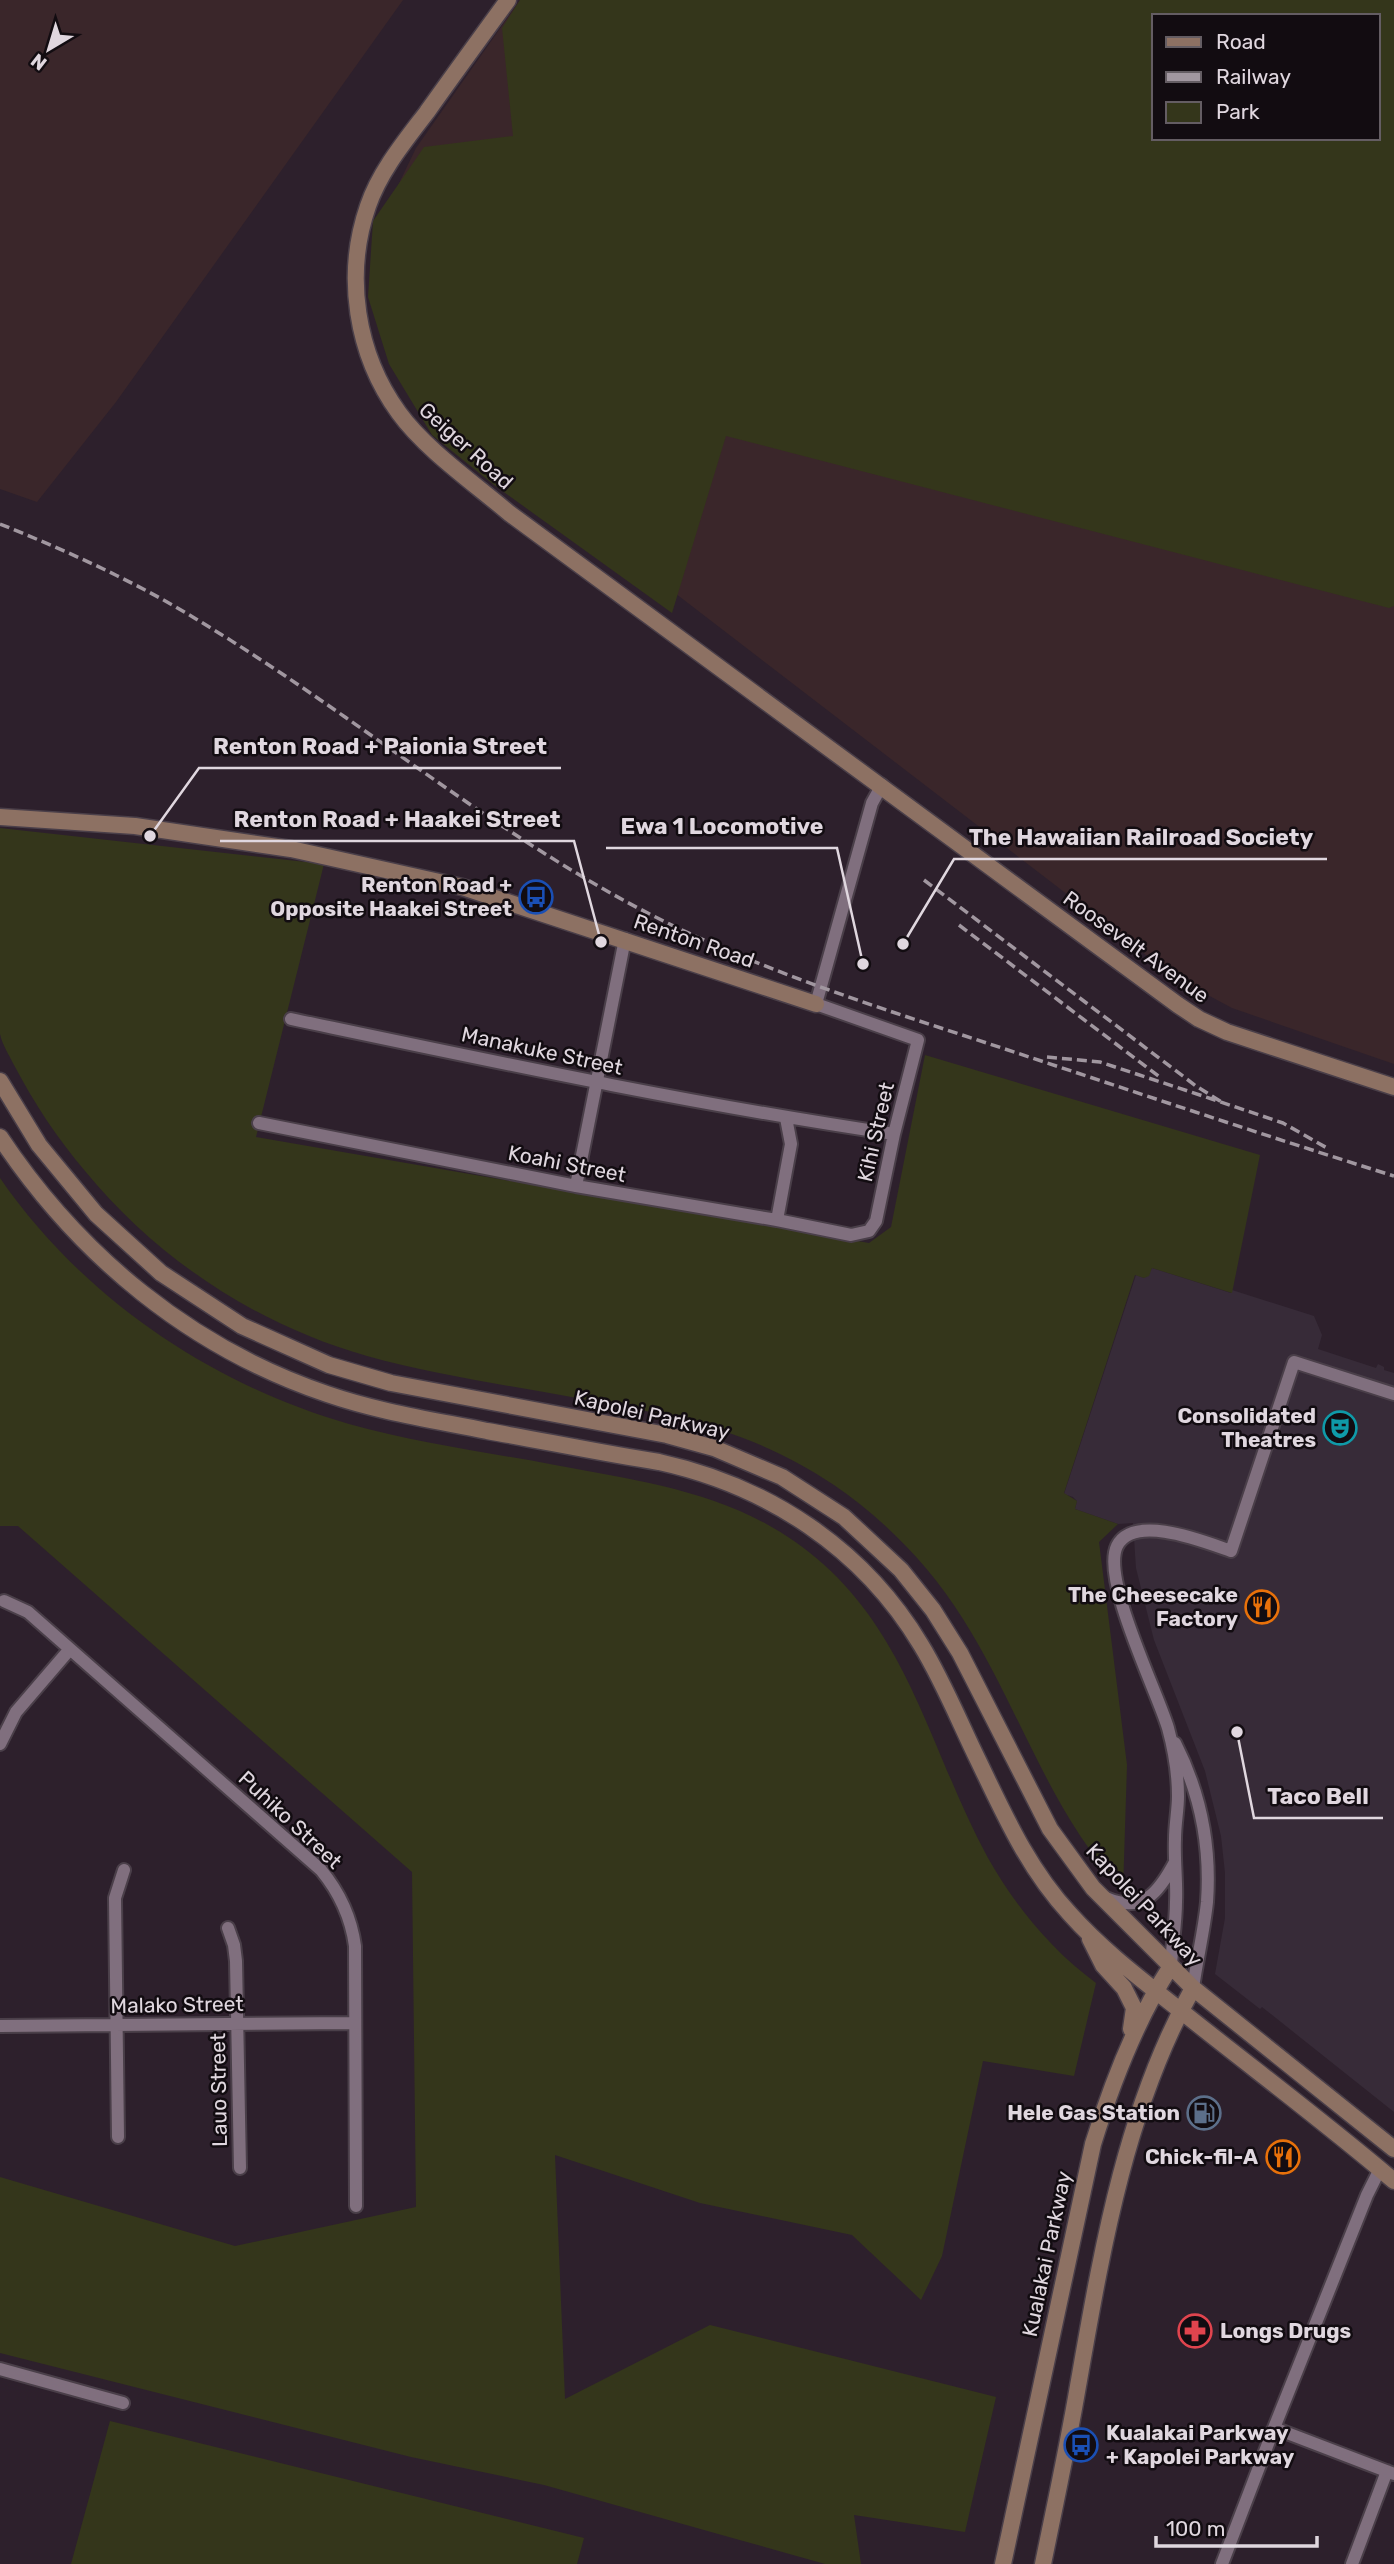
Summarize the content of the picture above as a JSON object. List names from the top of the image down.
{
  "streets": {
    "main road": [
      "Geiger Road",
      "Renton Road",
      "Roosevelt Avenue",
      "Kapolei Parkway",
      "Kualakai Parkway"
    ],
    "street": [
      "Manakuke Street",
      "Kihi Street",
      "Koahi Street",
      "Puhiko Street",
      "Malako Street",
      "Lauo Street"
    ]
  },
  "crossings": [
    ["Geiger Road", "Roosevelt Avenue"],
    ["Renton Road", "Kihi Street"],
    ["Manakuke Street", "Kihi Street"],
    ["Kihi Street", "Koahi Street"],
    ["Kapolei Parkway", "Kualakai Parkway"],
    ["Puhiko Street", "Malako Street"],
    ["Malako Street", "Lauo Street"]
  ],
  "places": {
    "other": [
      "Renton Road + Paionia Street",
      "Renton Road + Haakei Street",
      "The Hawaiian Railroad Society",
      "Ewa 1 Locomotive",
      "Taco Bell"
    ],
    "bus stop": ["Renton Road + Opposite Haakei Street", "Kualakai Parkway + Kapolei Parkway"],
    "theatre": ["Consolidated Theatres"],
    "restaurant": ["The Cheesecake Factory", "Chick-fil-A"],
    "fuel station": ["Hele Gas Station"],
    "pharmacy": ["Longs Drugs"]
  },
  "legend": ["Road", "Railway", "Park"],
  "scale_bar": "100 m",
  "north": "bottom left"
}
